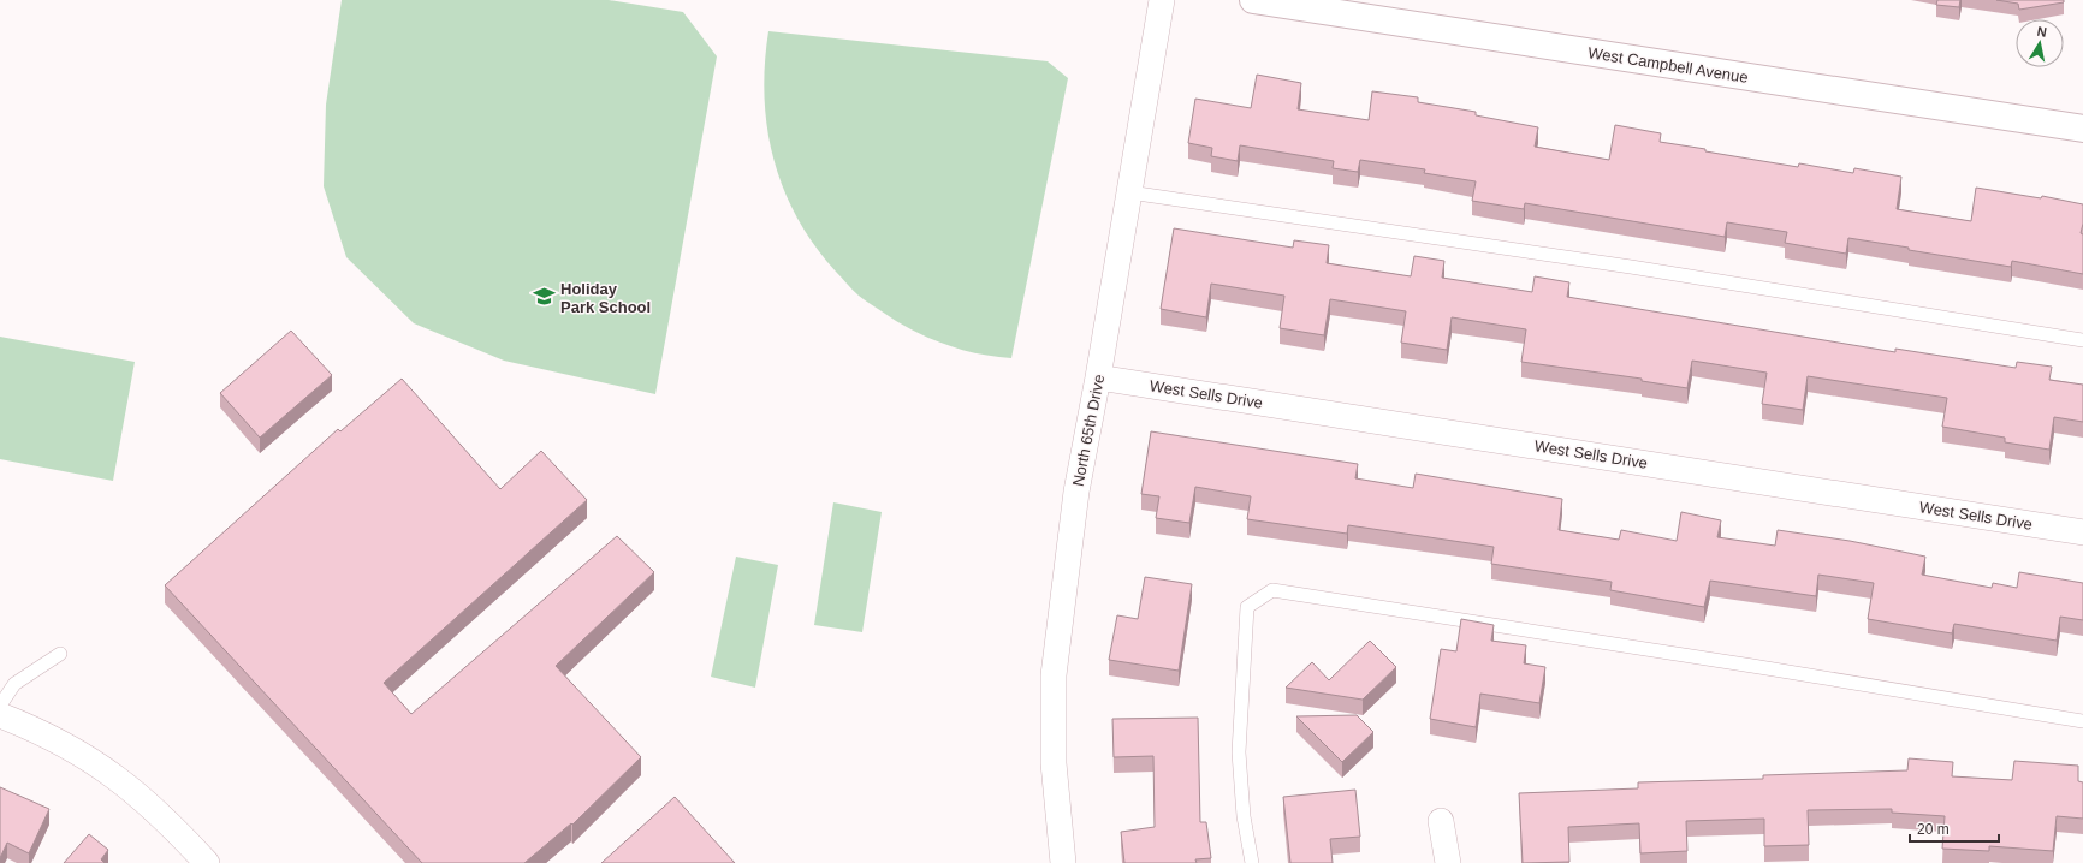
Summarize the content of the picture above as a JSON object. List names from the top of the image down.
{
  "streets": {
    "street": ["West Campbell Avenue", "West Sells Drive", "North 65th Drive"]
  },
  "crossings": [
    ["West Sells Drive", "North 65th Drive"]
  ],
  "places": {
    "school or university": ["Holiday Park School"]
  },
  "scale_bar": "20 m",
  "north": "top"
}
